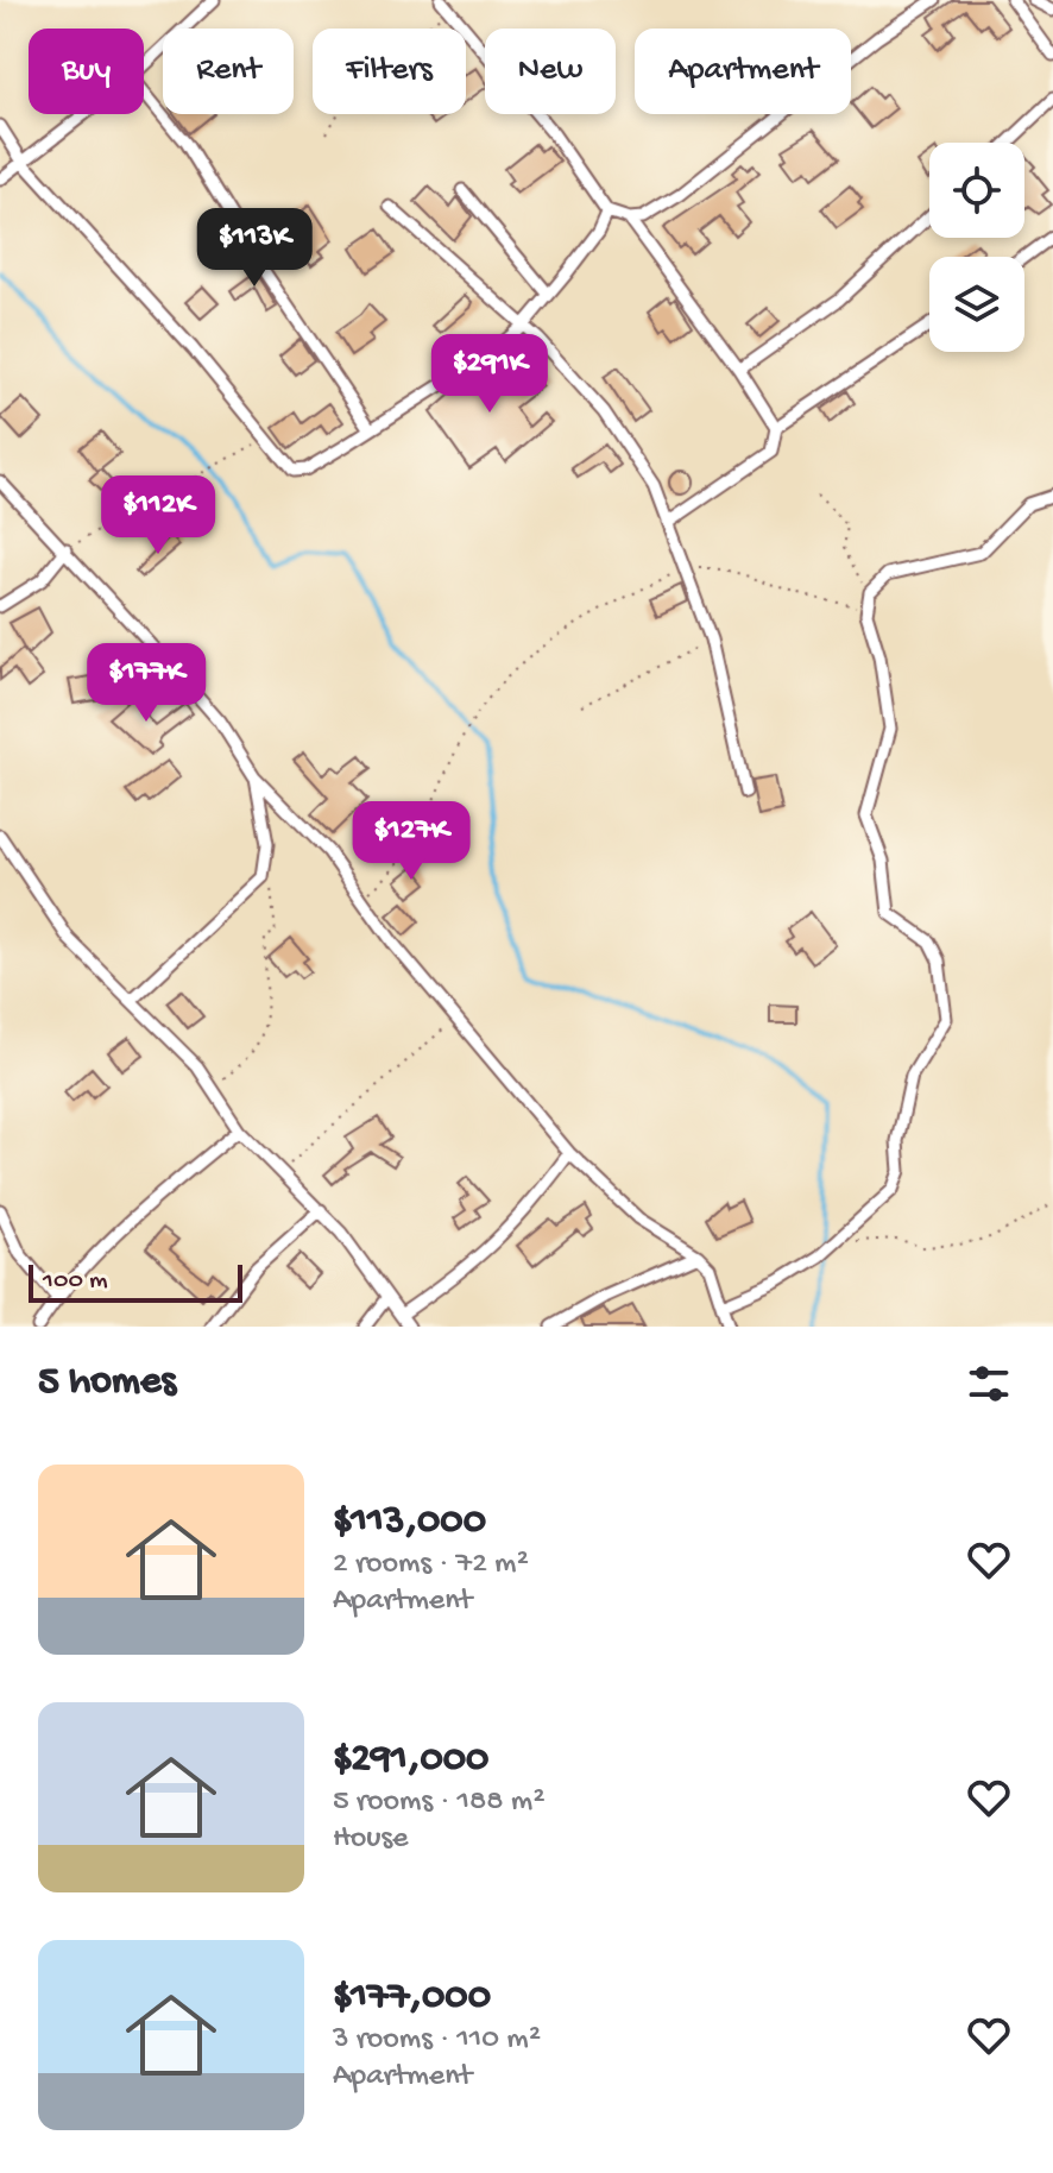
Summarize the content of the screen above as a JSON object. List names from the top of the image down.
{
  "scale_bar": "100 m",
  "page": {
    "chip": [
      "Buy",
      "Rent",
      "Filters",
      "New",
      "Apartment"
    ],
    "price": [
      "$113K",
      "$291K",
      "$112K",
      "$177K",
      "$127K"
    ],
    "scale": "100 m",
    "heading": "5 homes",
    "list": [
      {
        "name": "$113,000",
        "note": "2 rooms · 72 m² · Apartment"
      },
      {
        "name": "$291,000",
        "note": "5 rooms · 188 m² · House"
      },
      {
        "name": "$177,000",
        "note": "3 rooms · 110 m² · Apartment"
      }
    ]
  }
}
